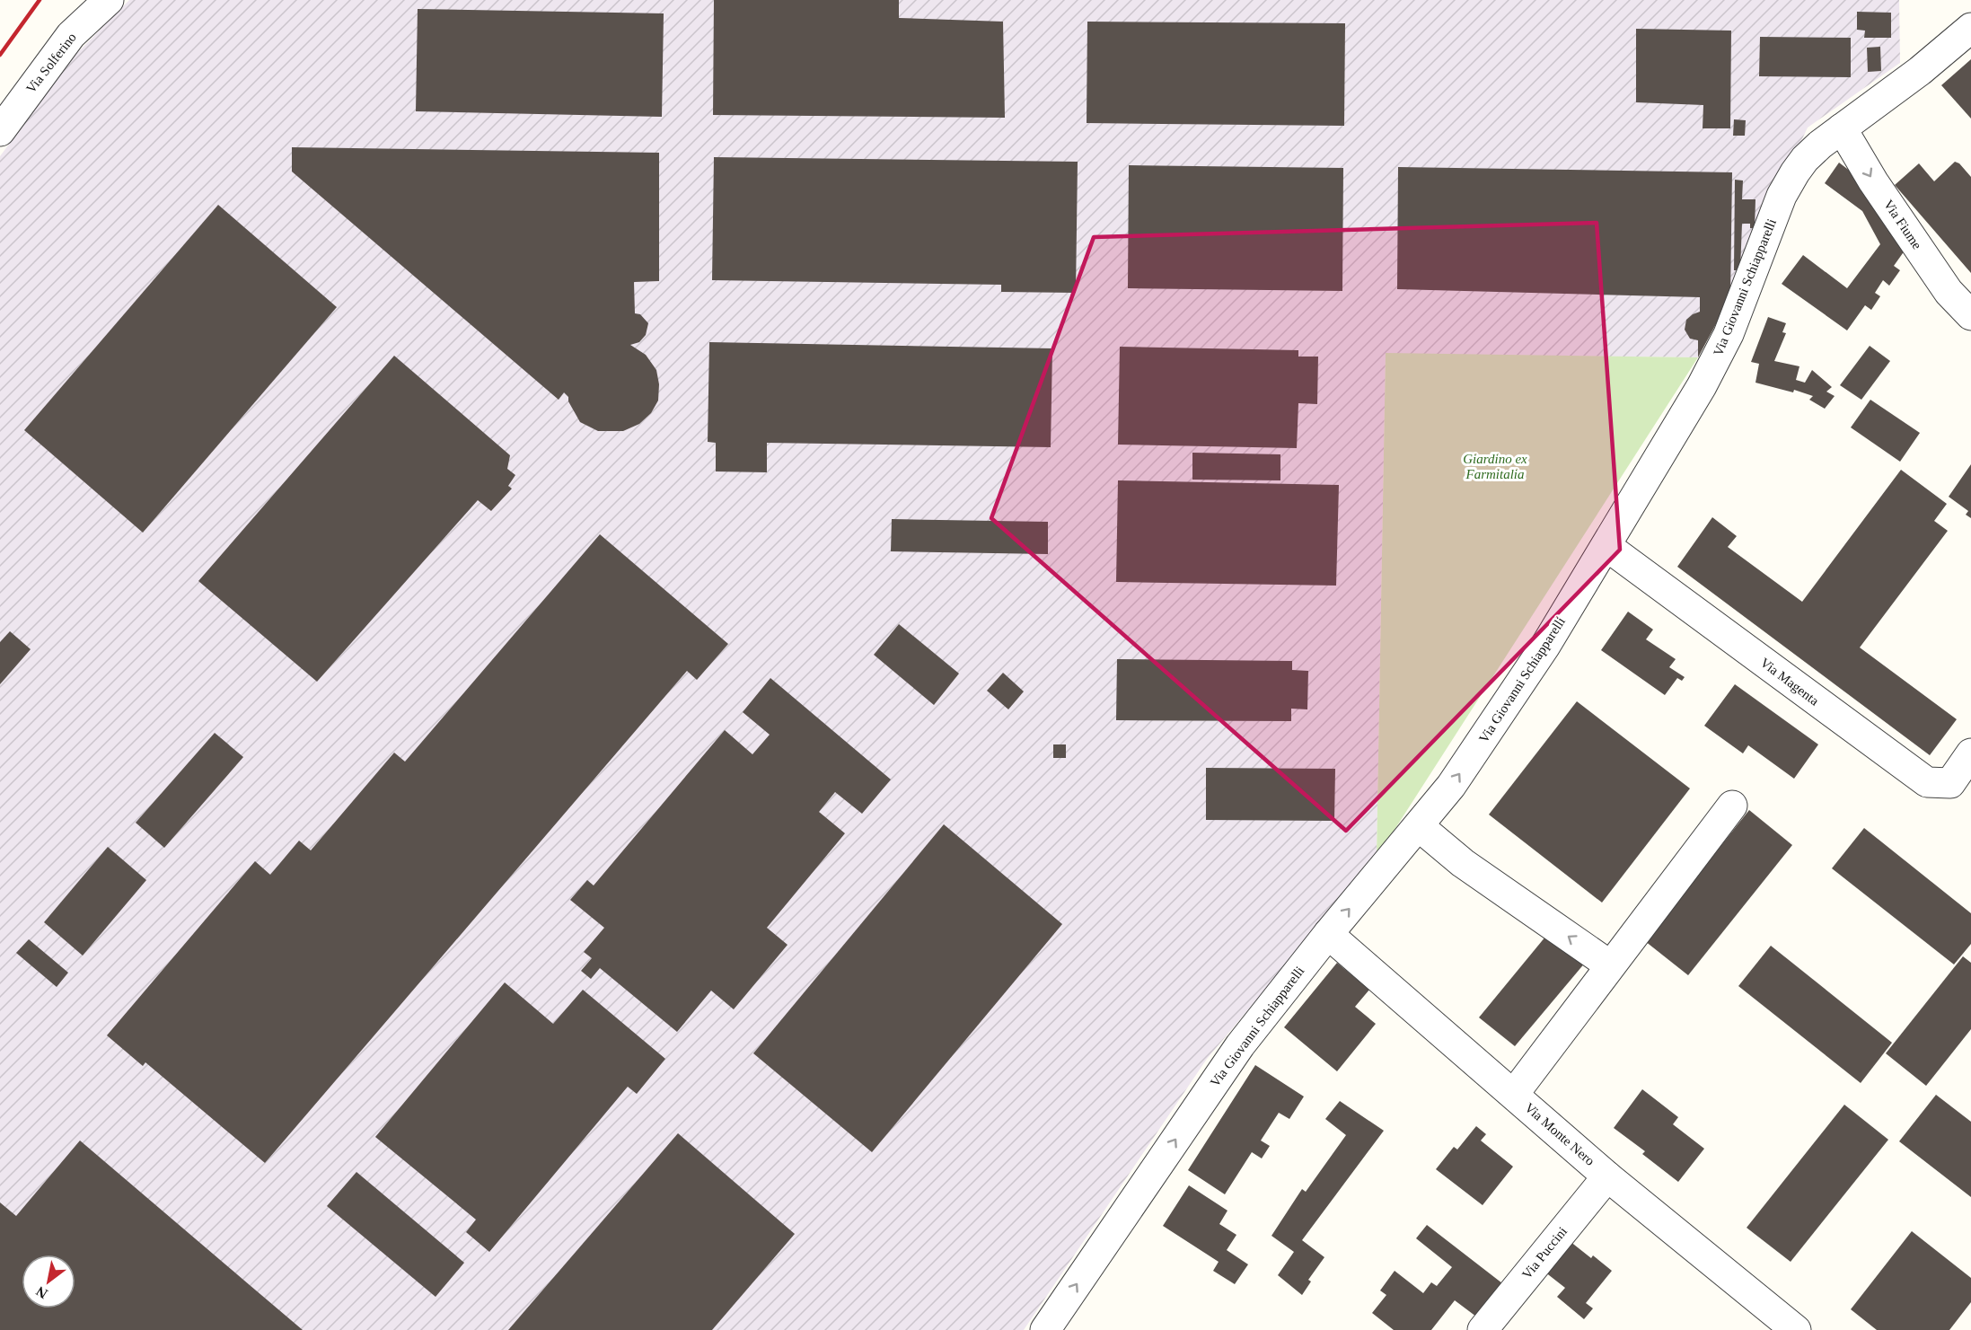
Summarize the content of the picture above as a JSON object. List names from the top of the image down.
{
  "streets": {
    "street": [
      "Via Solferino",
      "Via Fiume",
      "Via Giovanni Schiapparelli",
      "Via Magenta",
      "Via Monte Nero",
      "Via Puccini"
    ]
  },
  "crossings": [
    ["Via Fiume", "Via Giovanni Schiapparelli"],
    ["Via Giovanni Schiapparelli", "Via Magenta"],
    ["Via Giovanni Schiapparelli", "Via Monte Nero"],
    ["Via Monte Nero", "Via Puccini"]
  ],
  "one_way": ["Via Fiume"],
  "parks": ["Giardino ex Farmitalia"],
  "north": "bottom left"
}
